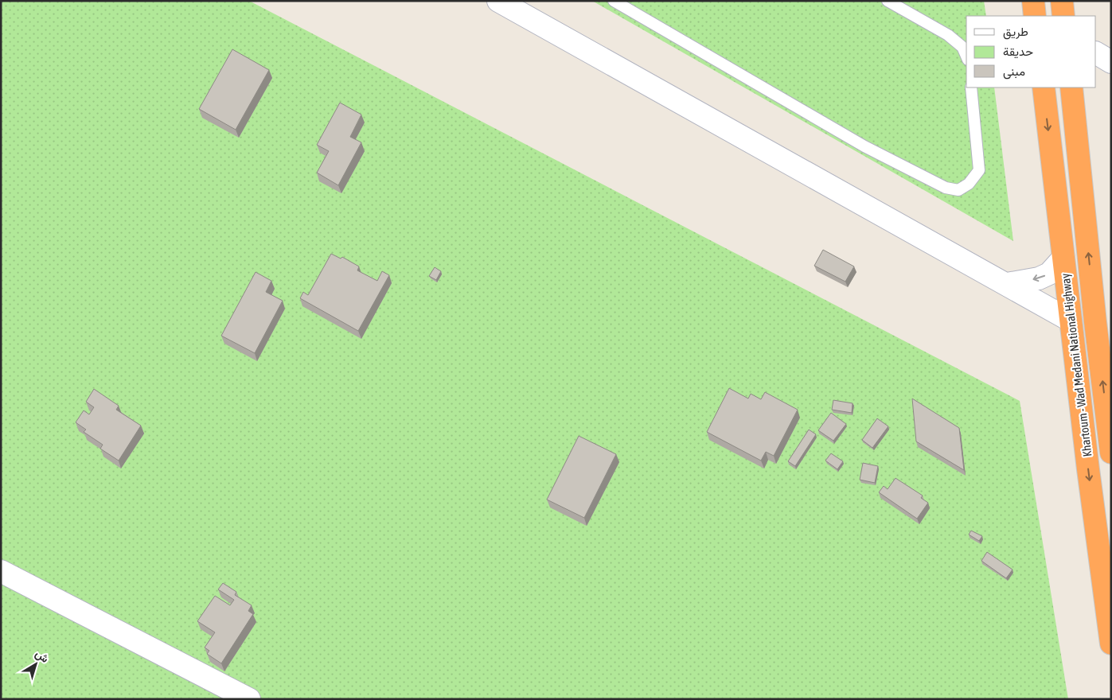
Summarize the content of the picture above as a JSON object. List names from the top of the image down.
{
  "streets": {
    "highway": ["Khartoum - Wad Medani National Highway"]
  },
  "legend": ["طريق", "حديقة", "مبنى"],
  "north": "top right"
}
